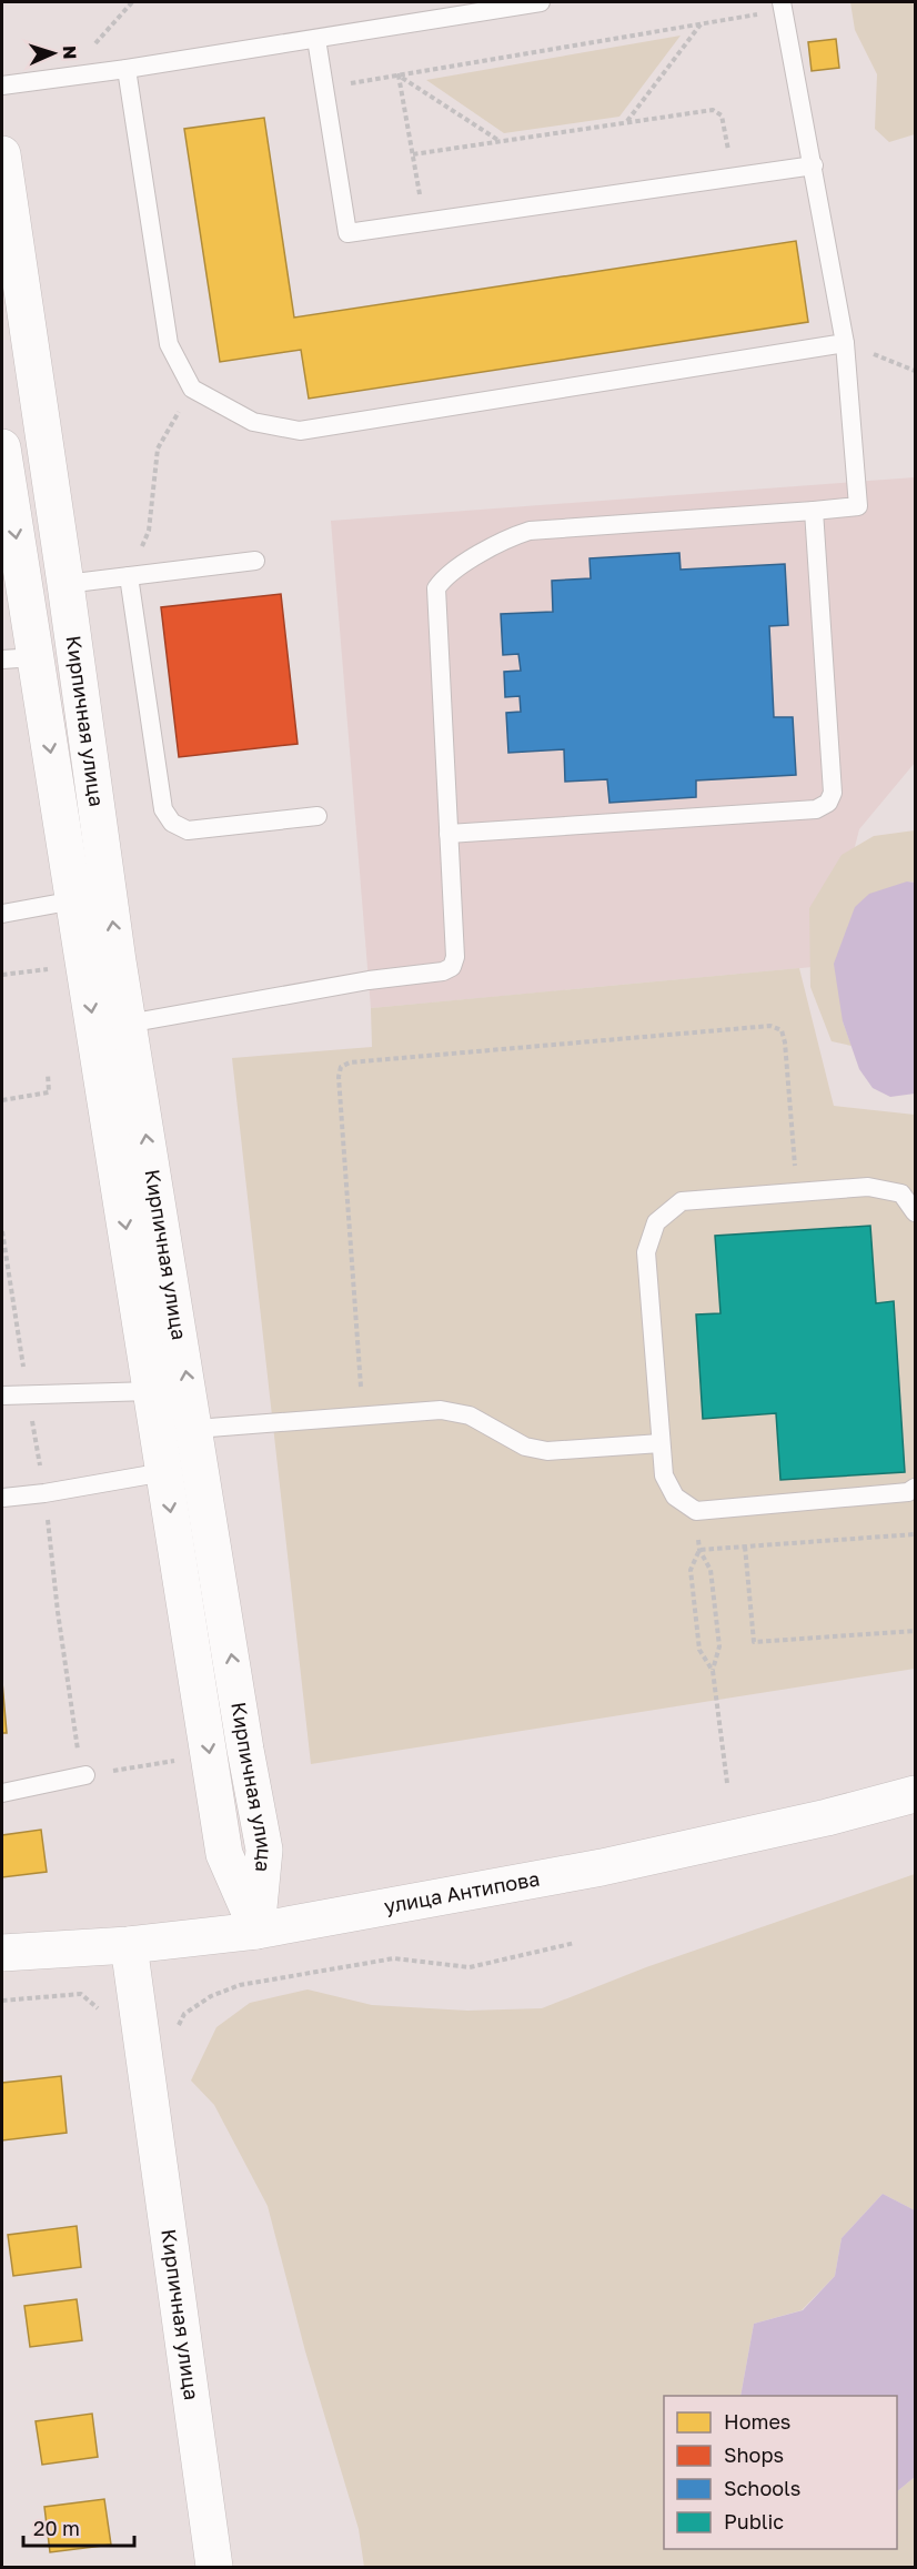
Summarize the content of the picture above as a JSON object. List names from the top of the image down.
{
  "streets": {
    "street": ["Кирпичная улица", "улица Антипова"]
  },
  "crossings": [
    ["Кирпичная улица", "улица Антипова"]
  ],
  "legend": [
    "Homes",
    "Shops",
    "Schools",
    "Public"
  ],
  "scale_bar": "20 m",
  "north": "right"
}
